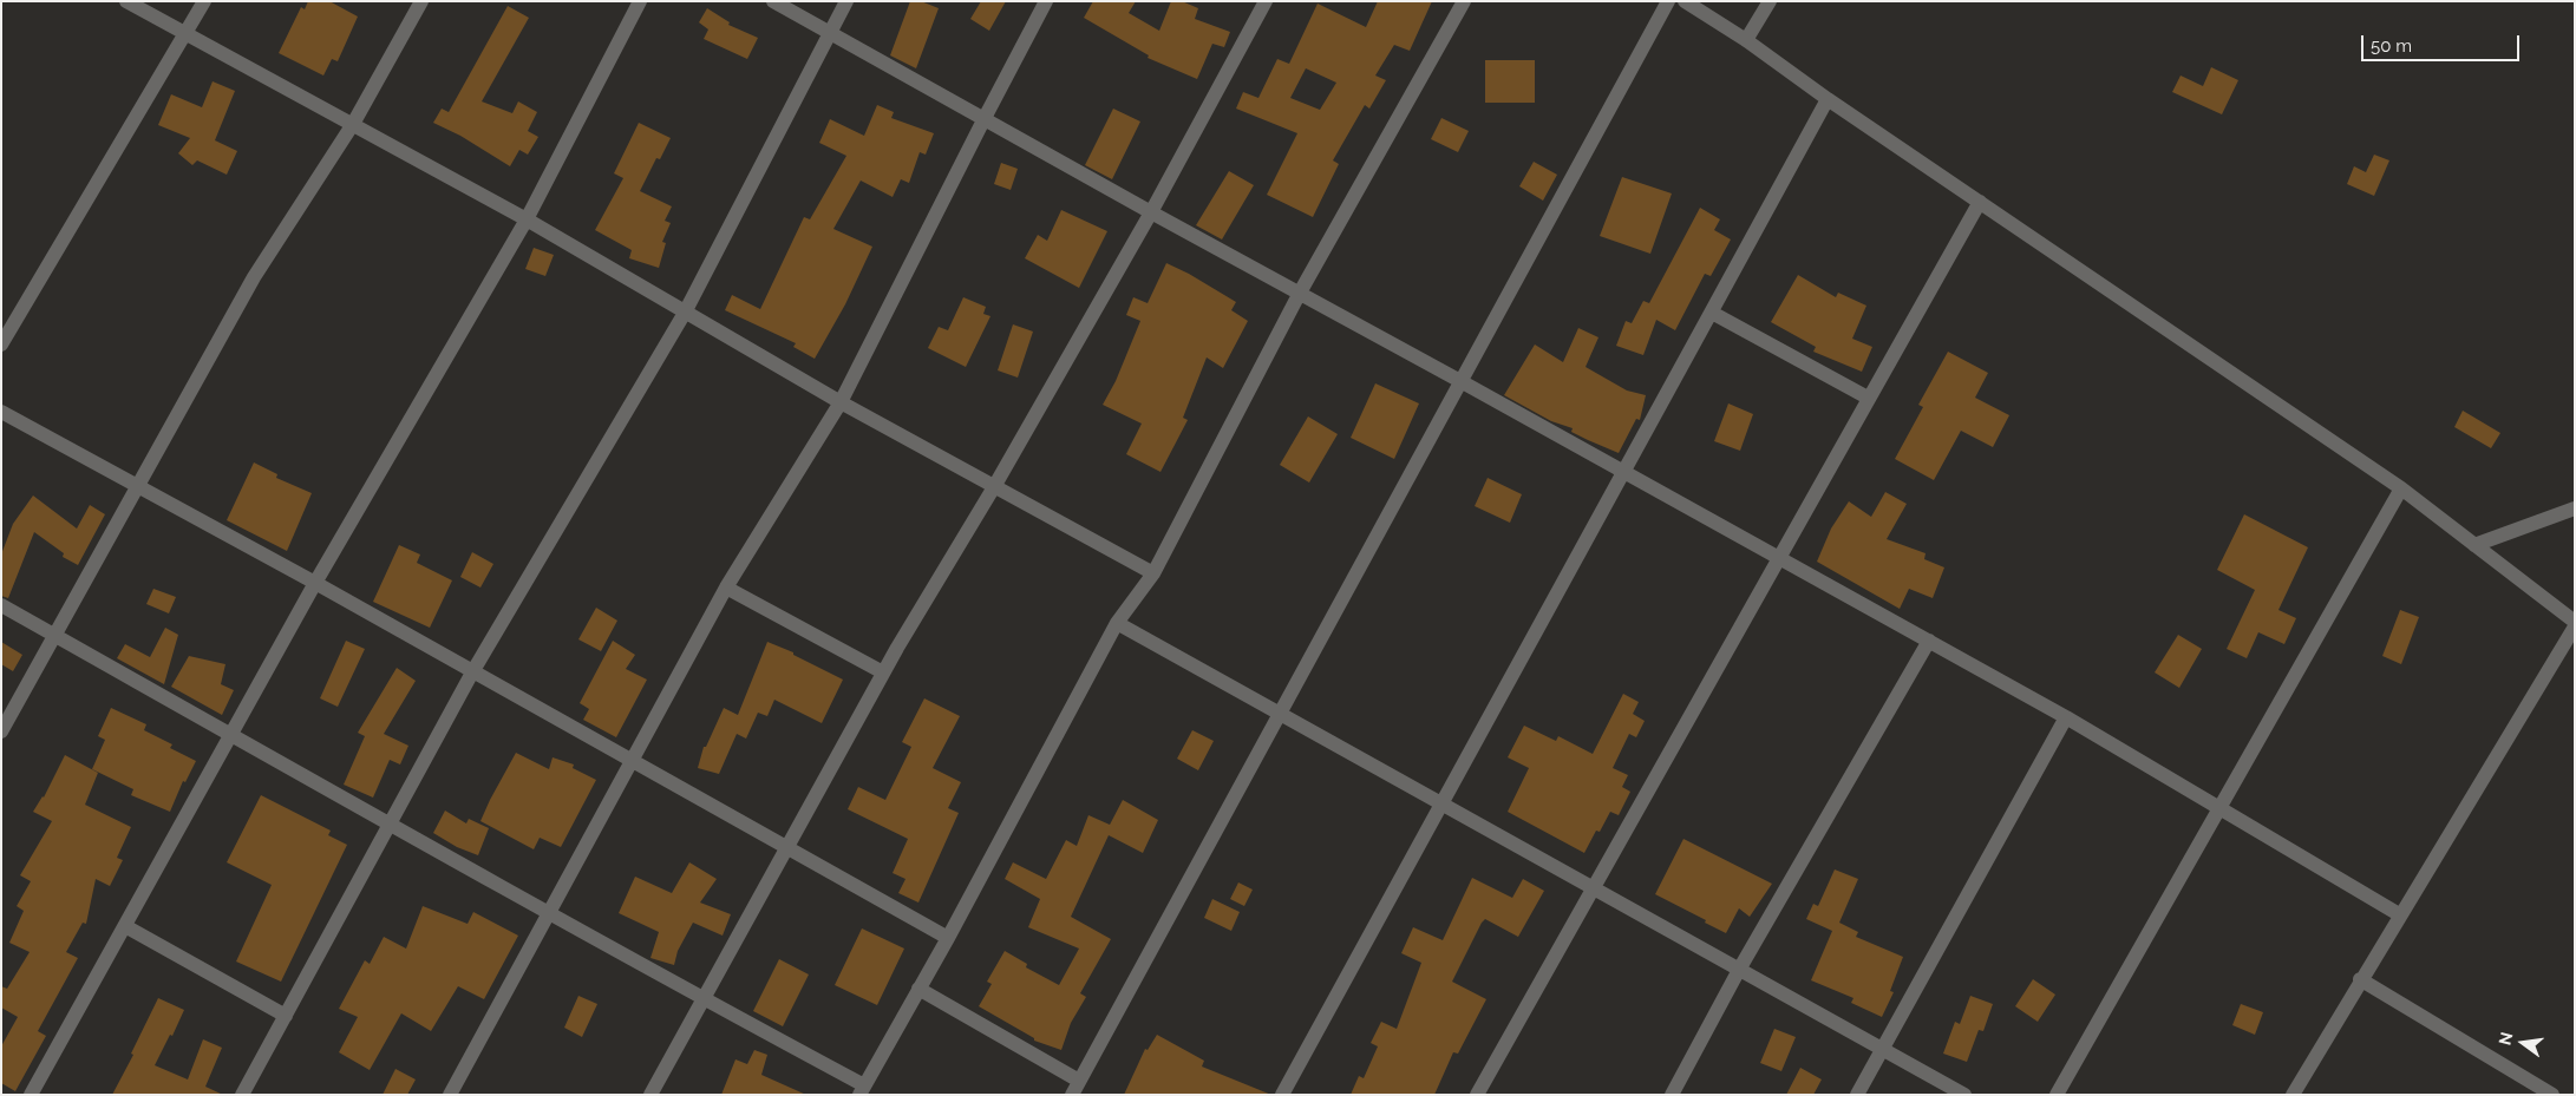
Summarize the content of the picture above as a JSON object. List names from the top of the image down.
{
  "scale_bar": "50 m",
  "north": "left"
}
